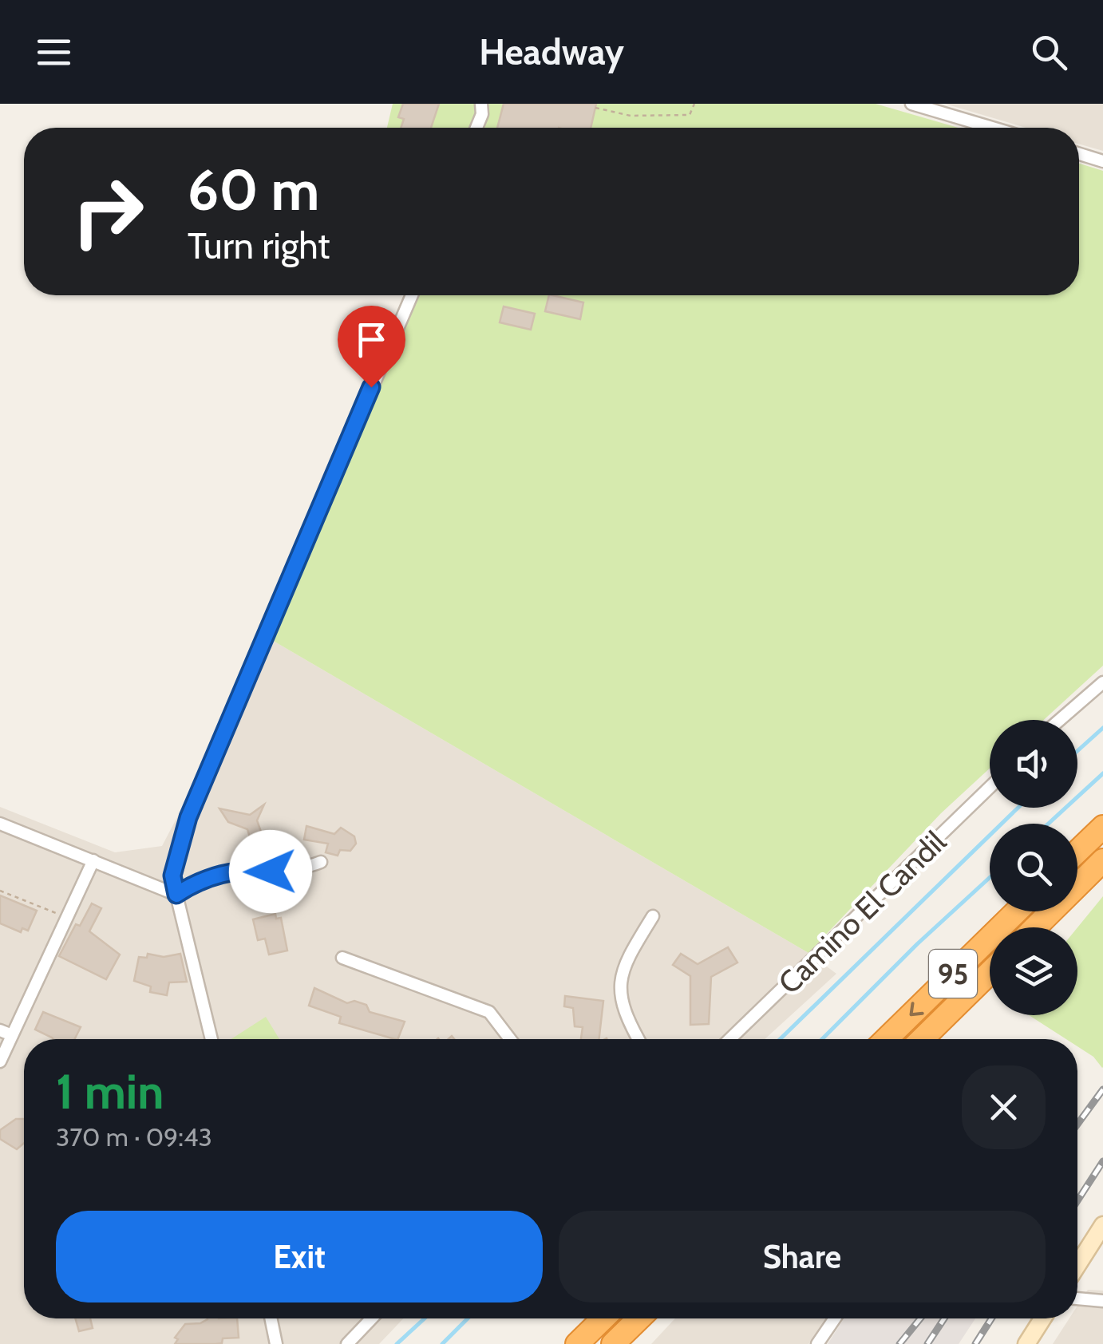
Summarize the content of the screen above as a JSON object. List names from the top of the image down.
{
  "streets": {
    "highway": ["95"],
    "street": ["Camino El Candil"]
  },
  "page": {
    "header": "Headway",
    "turn": ["60 m", "Turn right"],
    "heading": ["1 min", "370 m · 09:43"],
    "buttons": ["Exit", "Share"]
  }
}
